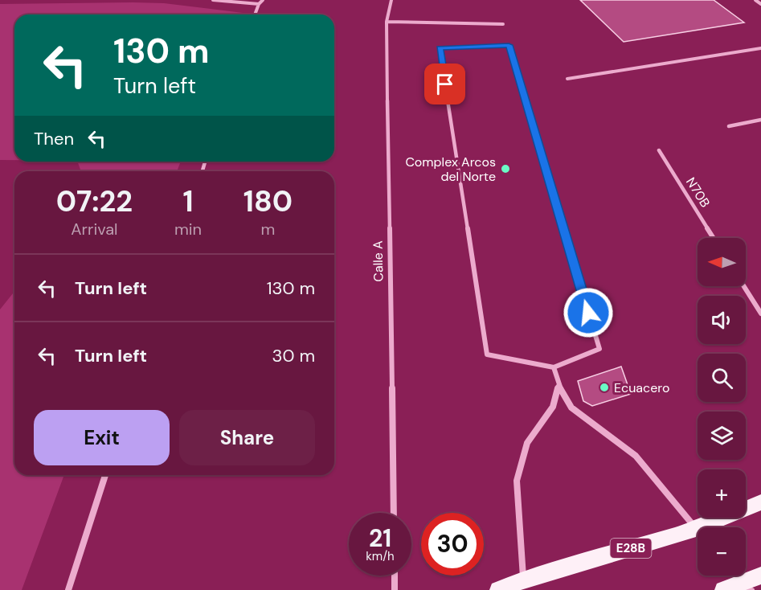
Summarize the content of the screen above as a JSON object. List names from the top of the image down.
{
  "streets": {
    "main road": ["E28B"],
    "street": ["N70B", "Calle A"]
  },
  "places": ["Complex Arcos del Norte", "Ecuacero"],
  "north": "left",
  "page": {
    "turn": ["130 m", "Turn left"],
    "then": "Then",
    "eta": [
      "07:22",
      "Arrival",
      "1",
      "min",
      "180",
      "m"
    ],
    "map_buttons": ["+", "−"],
    "list": [
      {
        "name": "Turn left",
        "value": "130 m"
      },
      {
        "name": "Turn left",
        "value": "30 m"
      }
    ],
    "buttons": ["Exit", "Share"],
    "speed": "21 km/h",
    "limit": "30"
  }
}
